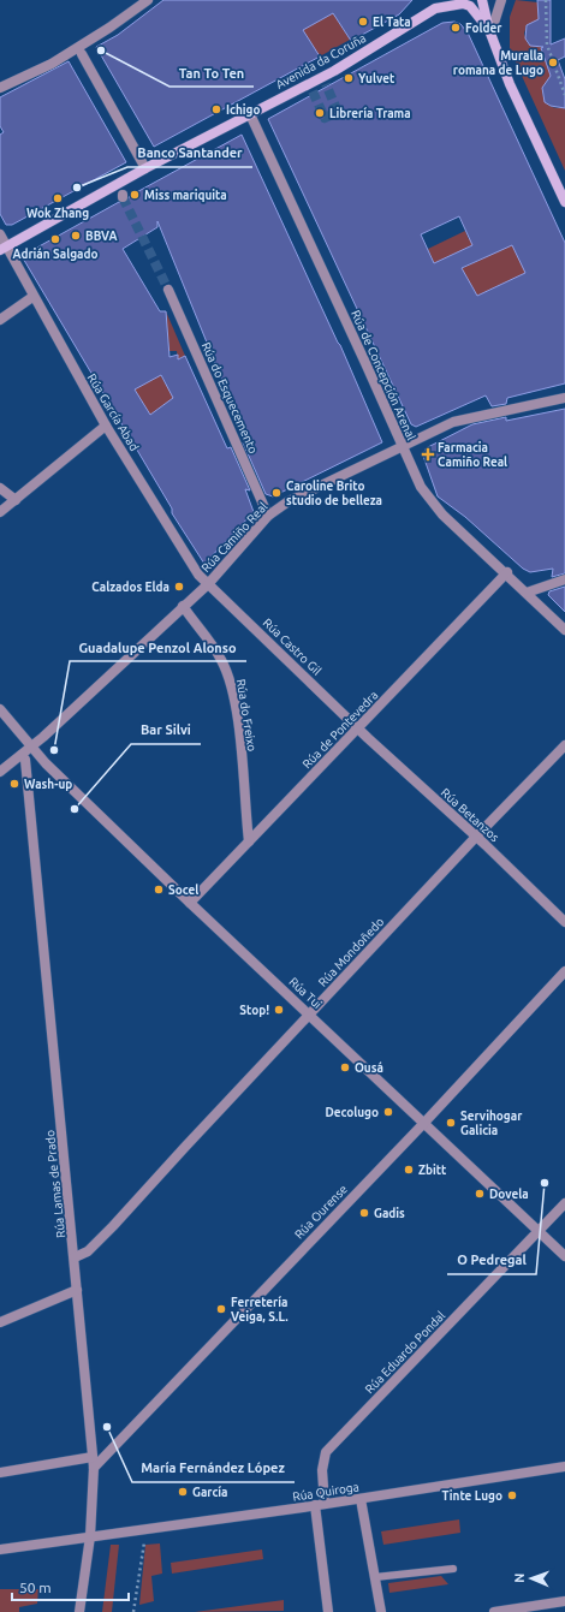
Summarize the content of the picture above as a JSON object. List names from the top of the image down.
{
  "streets": {
    "street": [
      "Avenida da Coruña",
      "Rúa de Concepción Arenal",
      "Rúa do Esquecemento",
      "Rúa García Abad",
      "Rúa Camiño Real",
      "Rúa Castro Gil",
      "Rúa do Freixo",
      "Rúa de Pontevedra",
      "Rúa Betanzos",
      "Rúa Mondoñedo",
      "Rúa Tui",
      "Rúa Lamas de Prado",
      "Rúa Ourense",
      "Rúa Eduardo Pondal",
      "Rúa Quiroga"
    ]
  },
  "crossings": [
    ["Avenida da Coruña", "Rúa de Concepción Arenal"],
    ["Avenida da Coruña", "Rúa García Abad"],
    ["Rúa de Concepción Arenal", "Rúa Camiño Real"],
    ["Rúa de Concepción Arenal", "Rúa de Pontevedra"],
    ["Rúa do Esquecemento", "Rúa Camiño Real"],
    ["Rúa García Abad", "Rúa Camiño Real"],
    ["Rúa García Abad", "Rúa Castro Gil"],
    ["Rúa Camiño Real", "Rúa Castro Gil"],
    ["Rúa Camiño Real", "Rúa do Freixo"],
    ["Rúa Camiño Real", "Rúa Tui"],
    ["Rúa Camiño Real", "Rúa Lamas de Prado"],
    ["Rúa Castro Gil", "Rúa de Pontevedra"],
    ["Rúa Castro Gil", "Rúa Betanzos"],
    ["Rúa do Freixo", "Rúa de Pontevedra"],
    ["Rúa de Pontevedra", "Rúa Betanzos"],
    ["Rúa de Pontevedra", "Rúa Tui"],
    ["Rúa Betanzos", "Rúa Mondoñedo"],
    ["Rúa Mondoñedo", "Rúa Tui"],
    ["Rúa Mondoñedo", "Rúa Lamas de Prado"],
    ["Rúa Tui", "Rúa Ourense"],
    ["Rúa Tui", "Rúa Eduardo Pondal"],
    ["Rúa Lamas de Prado", "Rúa Ourense"],
    ["Rúa Lamas de Prado", "Rúa Quiroga"],
    ["Rúa Eduardo Pondal", "Rúa Quiroga"]
  ],
  "places": {
    "other": [
      "El Tata",
      "Folder",
      "Tan To Ten",
      "Muralla romana de Lugo",
      "Yulvet",
      "Ichigo",
      "Librería Trama",
      "Banco Santander",
      "Miss mariquita",
      "Wok Zhang",
      "BBVA",
      "Adrián Salgado",
      "Caroline Brito studio de belleza",
      "Calzados Elda",
      "Guadalupe Penzol Alonso",
      "Wash-up",
      "Bar Silvi",
      "Socel",
      "Stop!",
      "Ousá",
      "Decolugo",
      "Servihogar Galicia",
      "Zbitt",
      "O Pedregal",
      "Dovela",
      "Gadis",
      "Ferretería Veiga, S.L.",
      "María Fernández López",
      "García",
      "Tinte Lugo"
    ],
    "health": ["Farmacia Camiño Real"]
  },
  "scale_bar": "50 m",
  "north": "left"
}
